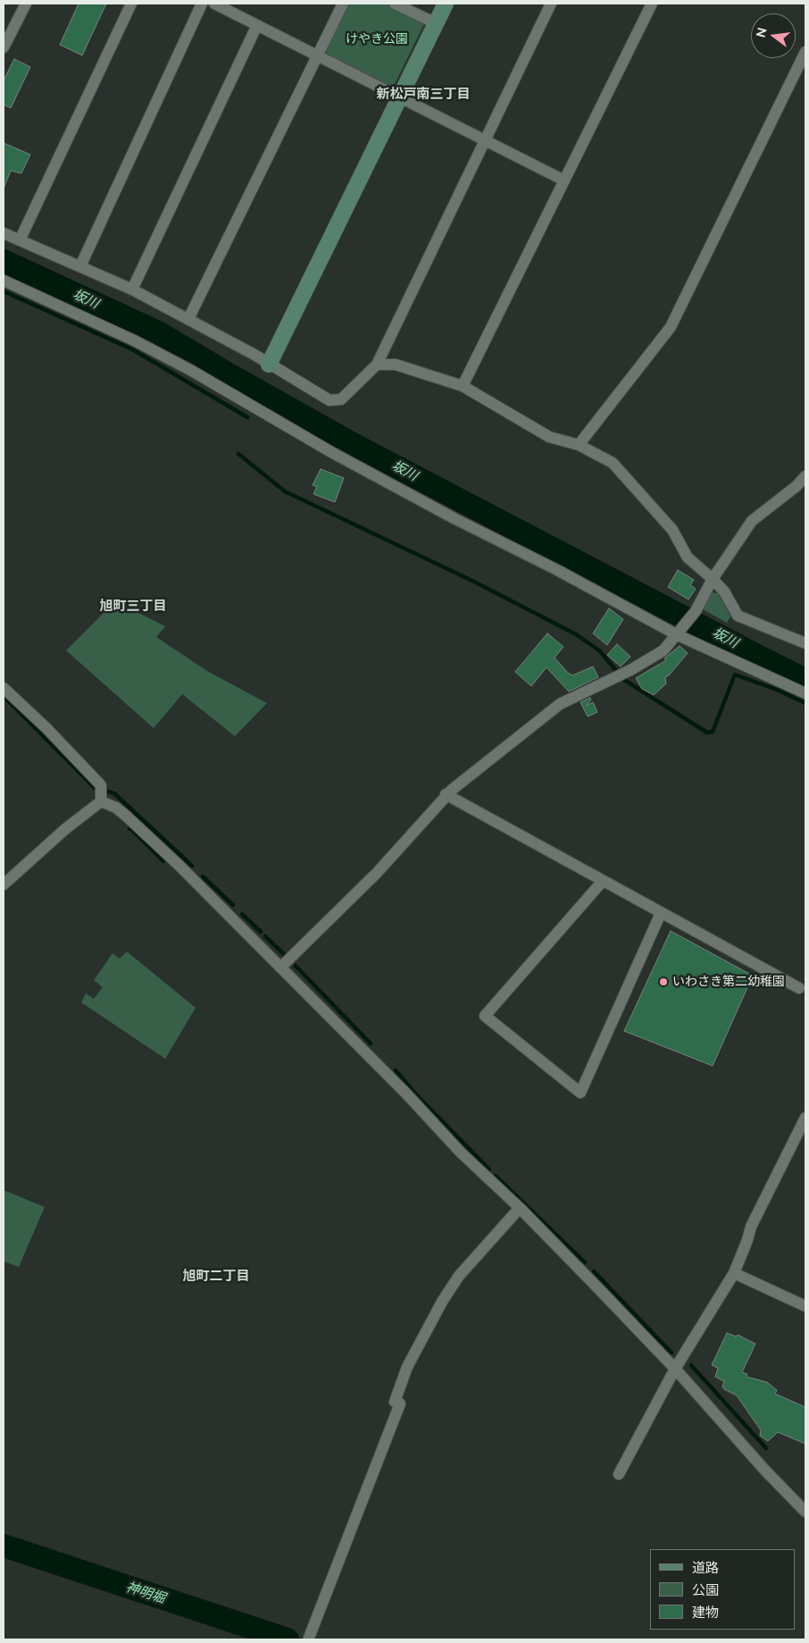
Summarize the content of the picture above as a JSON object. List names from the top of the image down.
{
  "districts": ["新松戸南三丁目", "旭町三丁目", "旭町二丁目"],
  "water": ["坂川", "神明堀"],
  "parks": ["けやき公園"],
  "places": ["いわさき第二幼稚園"],
  "legend": ["道路", "公園", "建物"],
  "north": "left"
}
